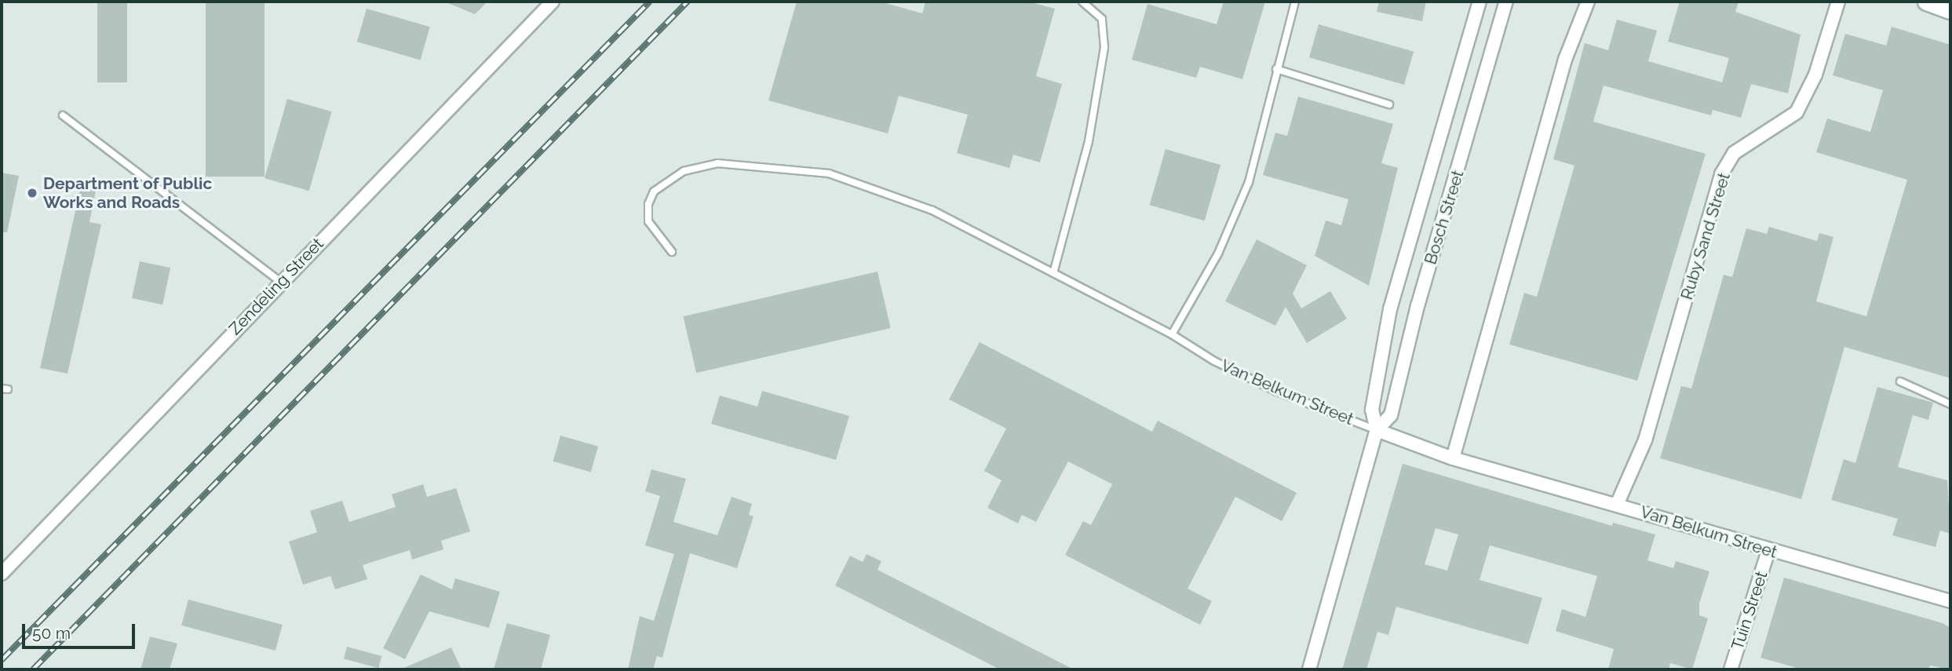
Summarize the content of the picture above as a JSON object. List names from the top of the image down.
{
  "streets": {
    "street": [
      "Bosch Street",
      "Ruby Sand Street",
      "Zendeling Street",
      "Van Belkum Street",
      "Tuin Street"
    ]
  },
  "crossings": [
    ["Bosch Street", "Van Belkum Street"],
    ["Ruby Sand Street", "Van Belkum Street"],
    ["Van Belkum Street", "Tuin Street"]
  ],
  "places": ["Department of Public Works and Roads"],
  "scale_bar": "50 m"
}
